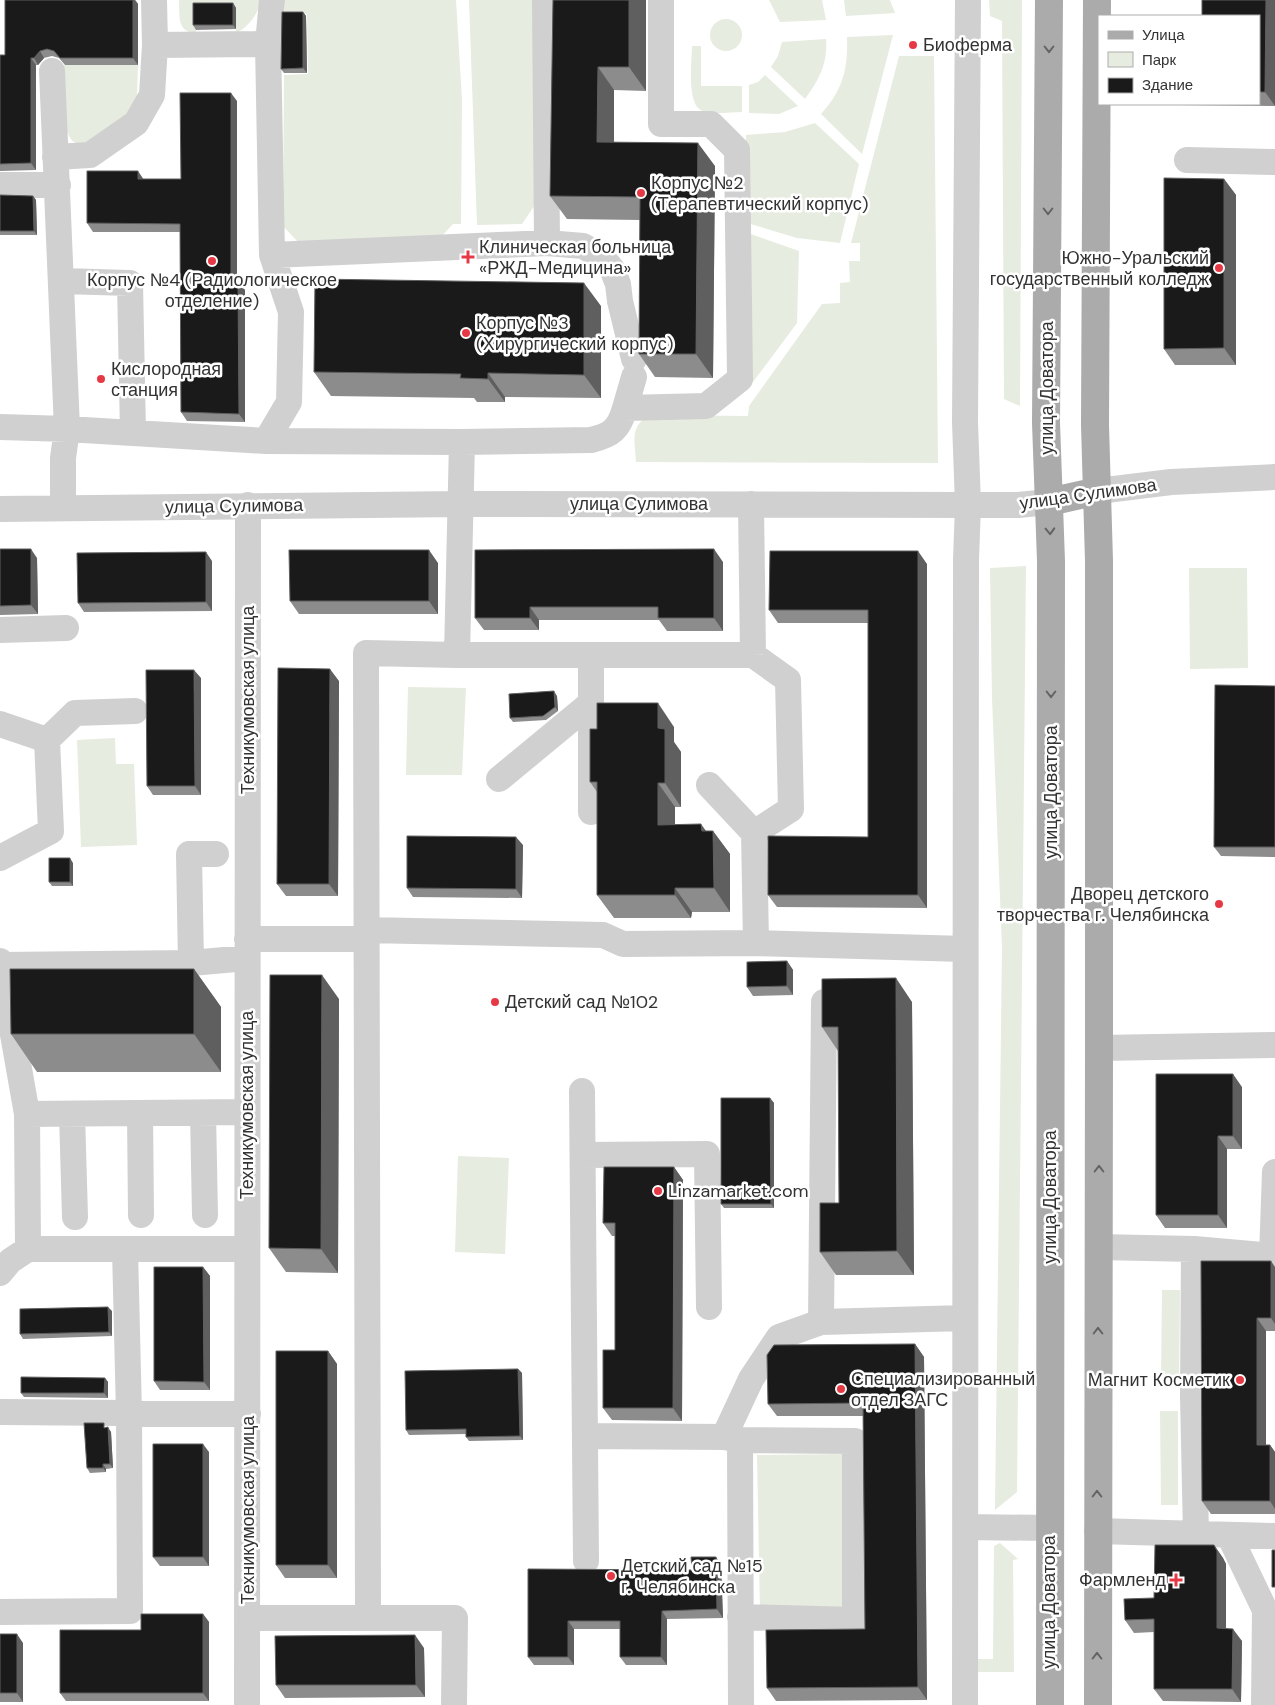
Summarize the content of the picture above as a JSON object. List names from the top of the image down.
{
  "streets": {
    "main road": ["улица Доватора", "улица Сулимова"],
    "street": ["Техникумовская улица"]
  },
  "crossings": [
    ["улица Доватора", "улица Сулимова"],
    ["улица Сулимова", "Техникумовская улица"]
  ],
  "places": {
    "other": [
      "Биоферма",
      "Корпус №2 (Терапевтический корпус)",
      "Корпус №4 (Радиологическое отделение)",
      "Южно-Уральский государственный колледж",
      "Корпус №3 (Хирургический корпус)",
      "Кислородная станция",
      "Дворец детского творчества г. Челябинска",
      "Детский сад №102",
      "Linzamarket.com",
      "Магнит Косметик",
      "Специализированный отдел ЗАГС",
      "Детский сад №15 г. Челябинска"
    ],
    "health": ["Клиническая больница «РЖД-Медицина»", "Фармленд"]
  },
  "legend": ["Улица", "Парк", "Здание"]
}
